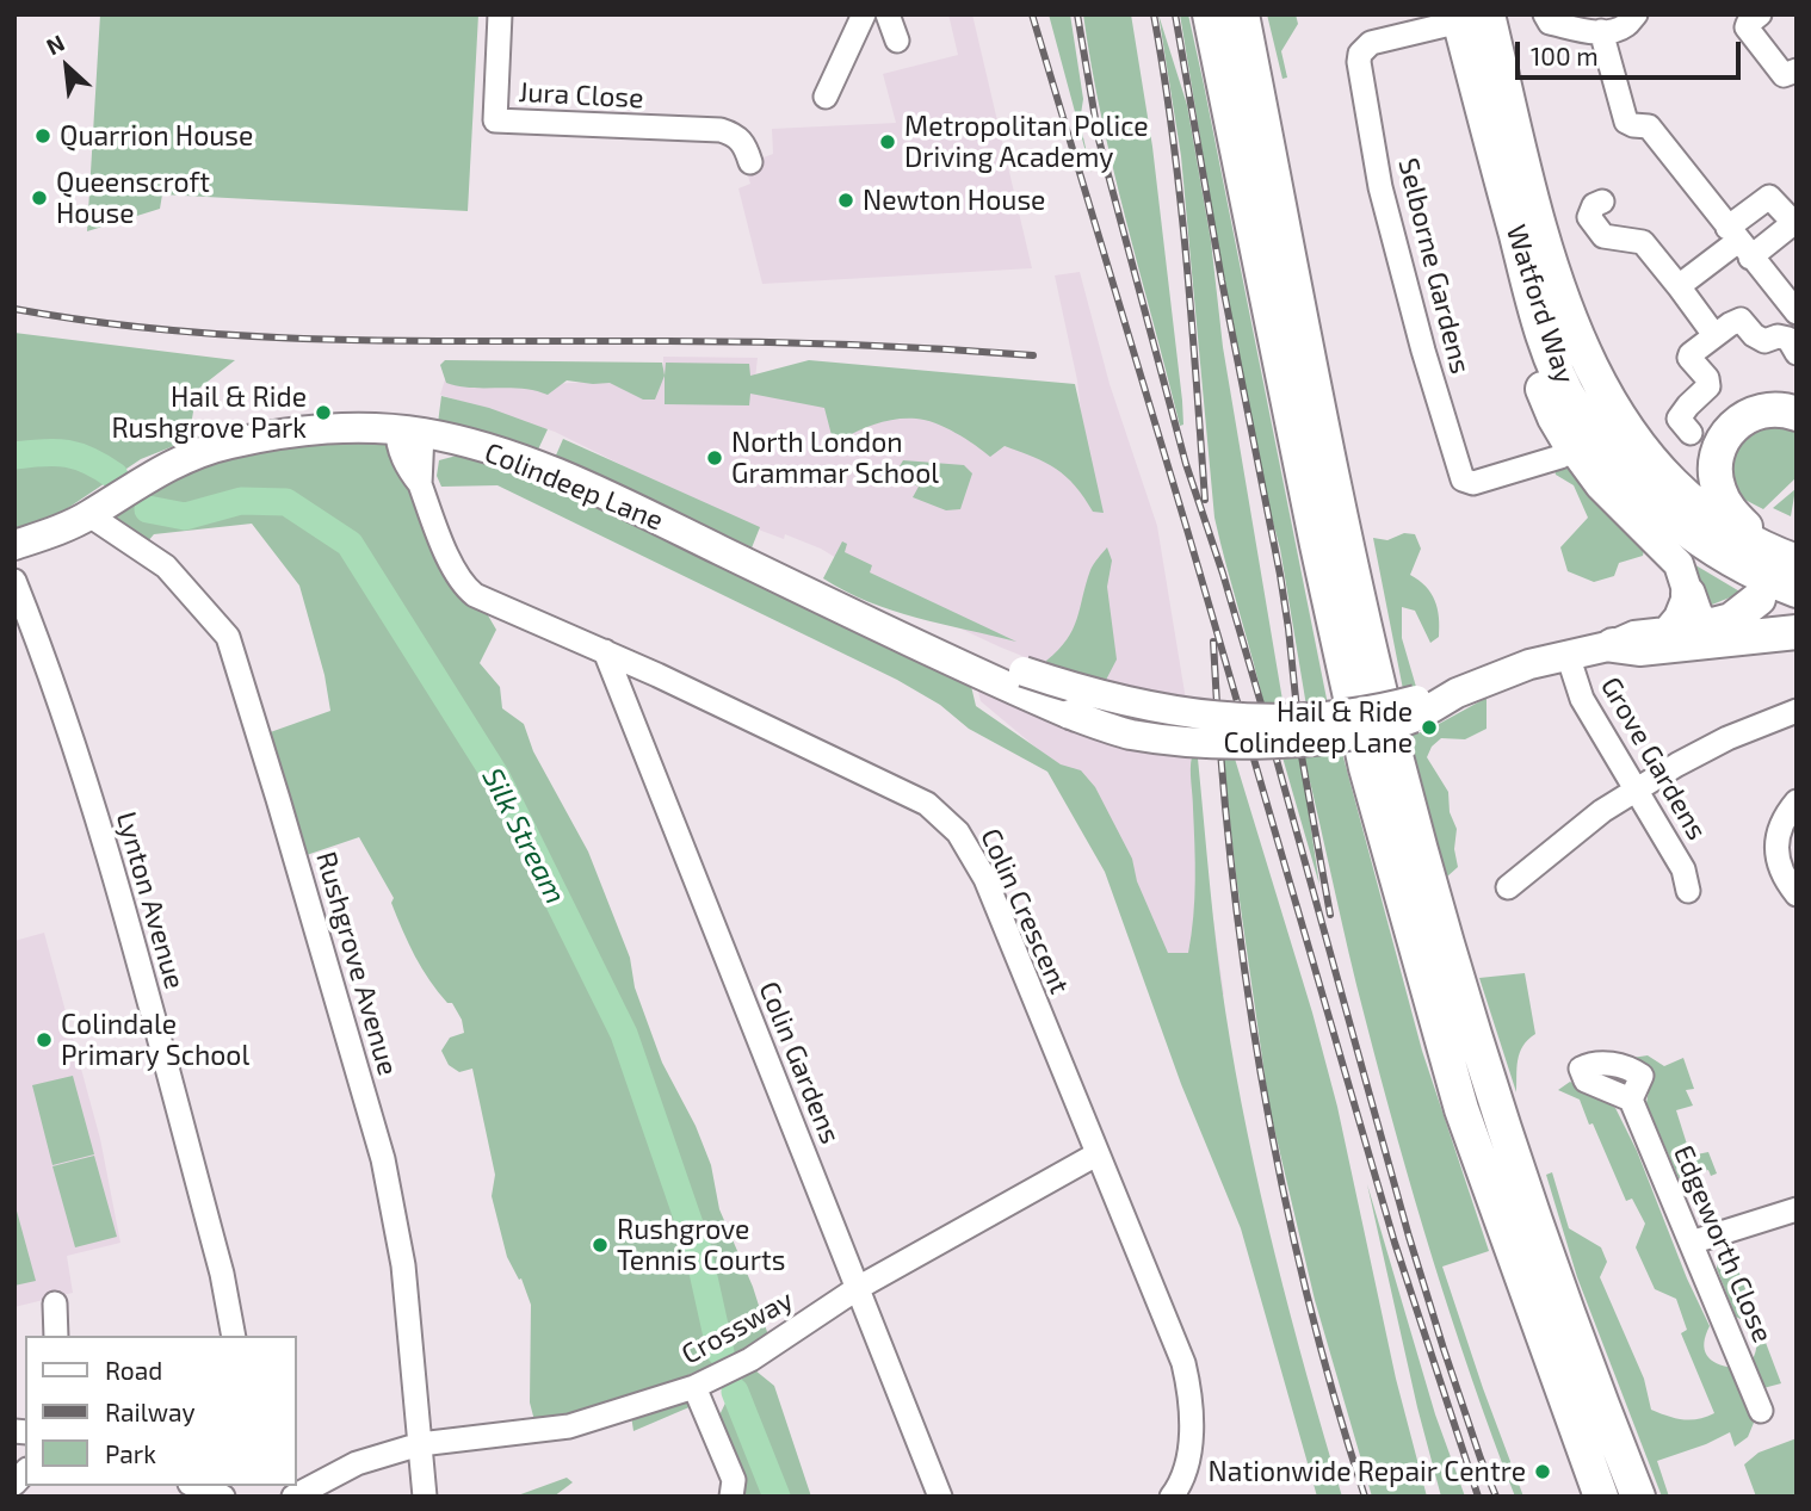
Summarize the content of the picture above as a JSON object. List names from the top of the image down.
{
  "streets": {
    "highway": ["Watford Way"],
    "main road": ["Colindeep Lane"],
    "street": [
      "Jura Close",
      "Selborne Gardens",
      "Grove Gardens",
      "Lynton Avenue",
      "Colin Crescent",
      "Rushgrove Avenue",
      "Colin Gardens",
      "Edgeworth Close",
      "Crossway"
    ]
  },
  "crossings": [
    ["Selborne Gardens", "Watford Way"],
    ["Colindeep Lane", "Grove Gardens"],
    ["Colindeep Lane", "Colin Crescent"],
    ["Colindeep Lane", "Rushgrove Avenue"],
    ["Colin Crescent", "Colin Gardens"],
    ["Colin Crescent", "Crossway"],
    ["Rushgrove Avenue", "Crossway"],
    ["Colin Gardens", "Crossway"]
  ],
  "water": ["Silk Stream"],
  "places": [
    "Quarrion House",
    "Metropolitan Police Driving Academy",
    "Queenscroft House",
    "Newton House",
    "Hail & Ride Rushgrove Park",
    "North London Grammar School",
    "Hail & Ride Colindeep Lane",
    "Colindale Primary School",
    "Rushgrove Tennis Courts",
    "Nationwide Repair Centre"
  ],
  "legend": ["Road", "Railway", "Park"],
  "scale_bar": "100 m",
  "north": "top left"
}
